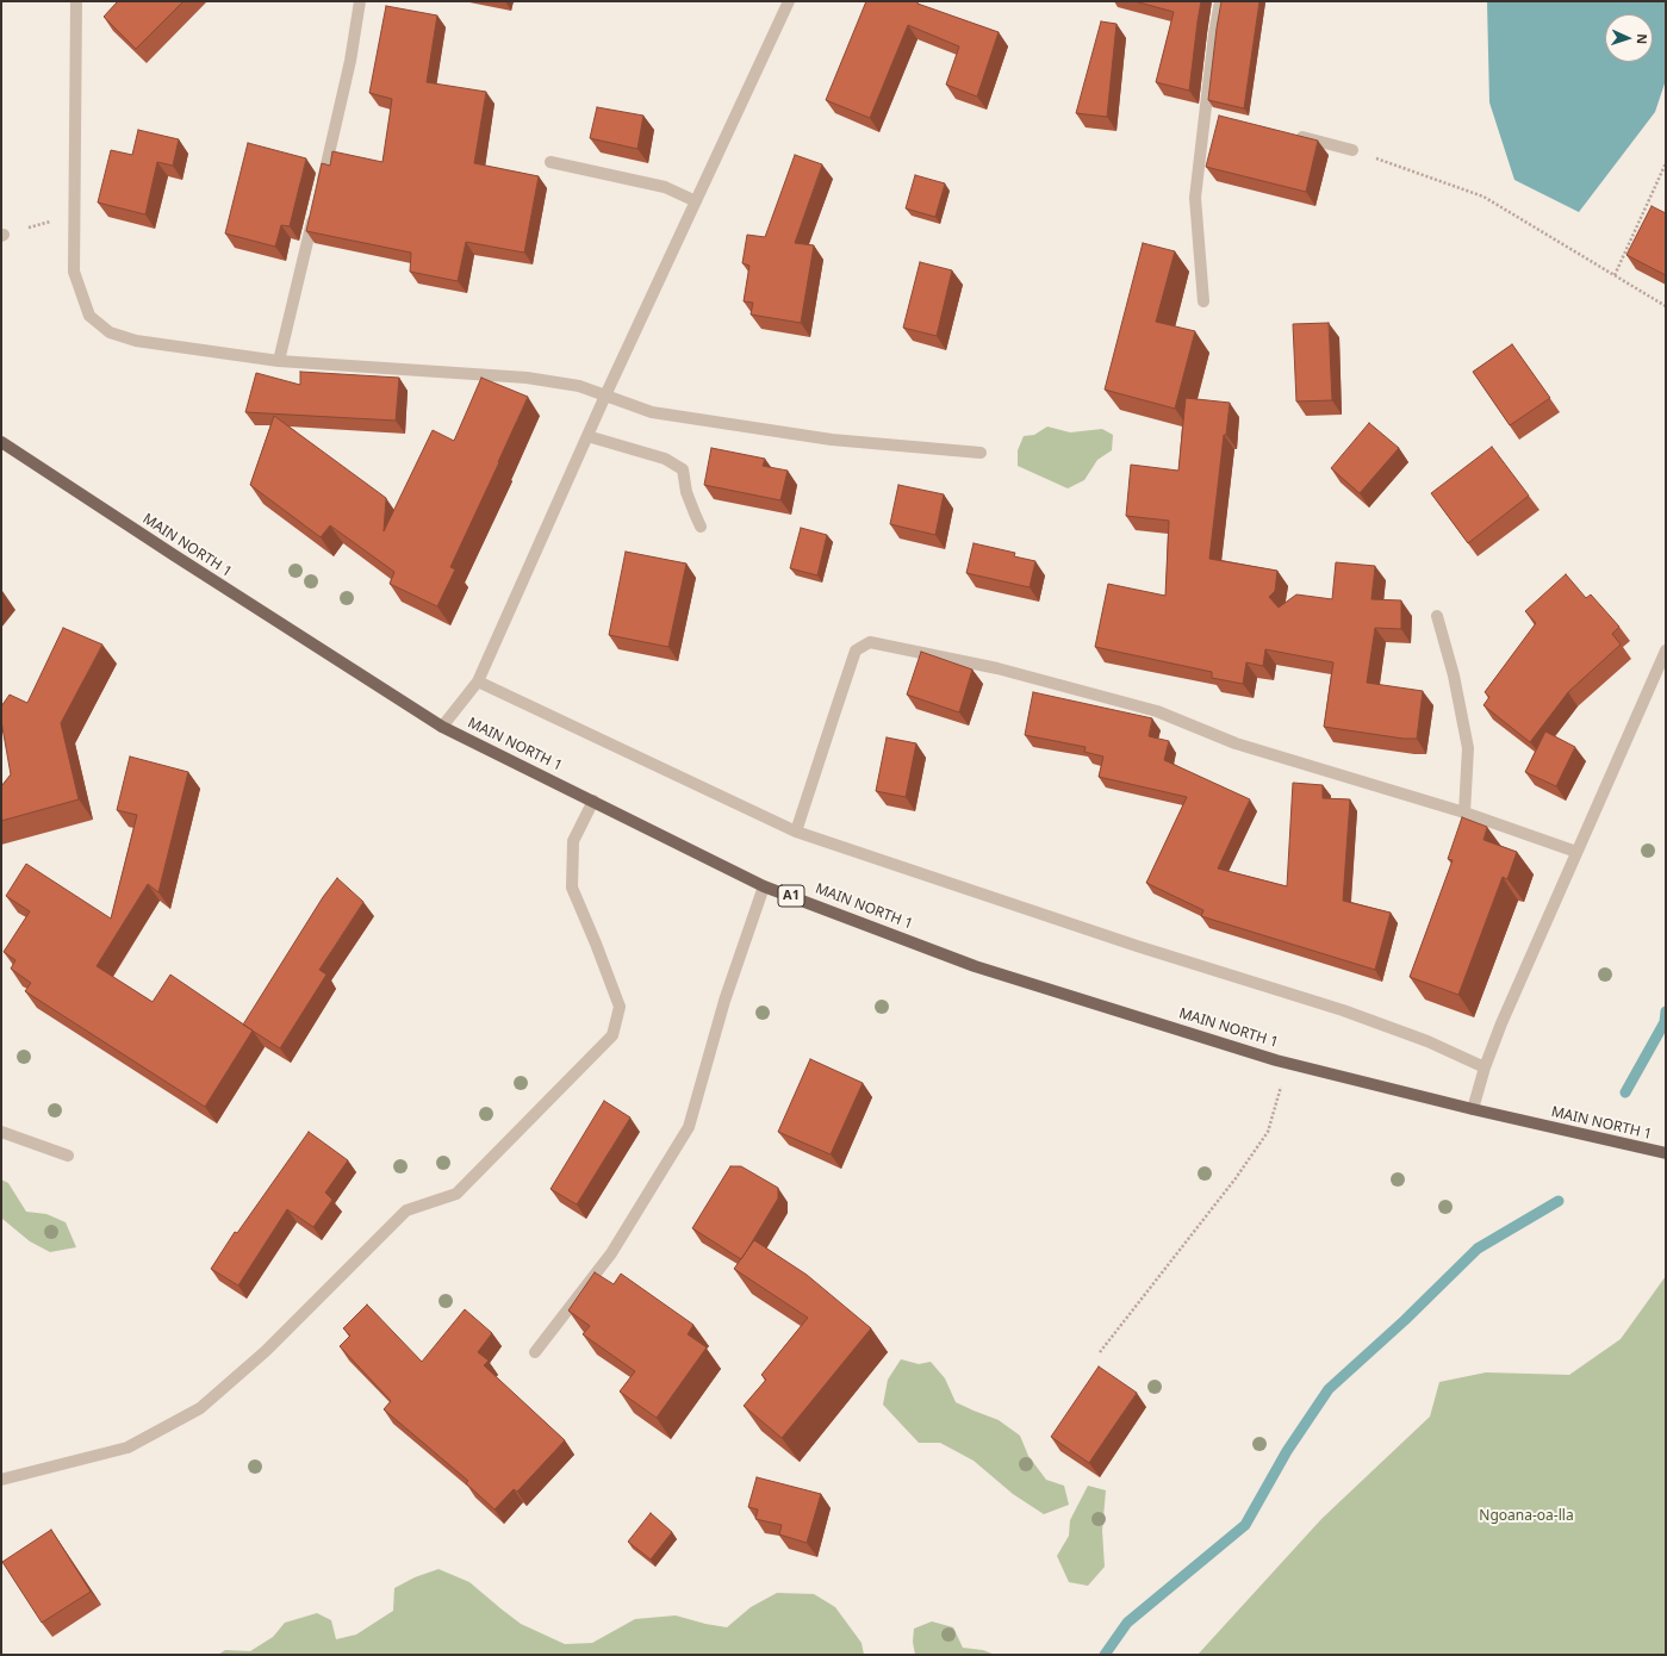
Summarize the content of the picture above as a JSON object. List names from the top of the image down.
{
  "streets": {
    "main road": ["MAIN NORTH 1", "A1"]
  },
  "parks": ["Ngoana-oa-lla"],
  "north": "right"
}
